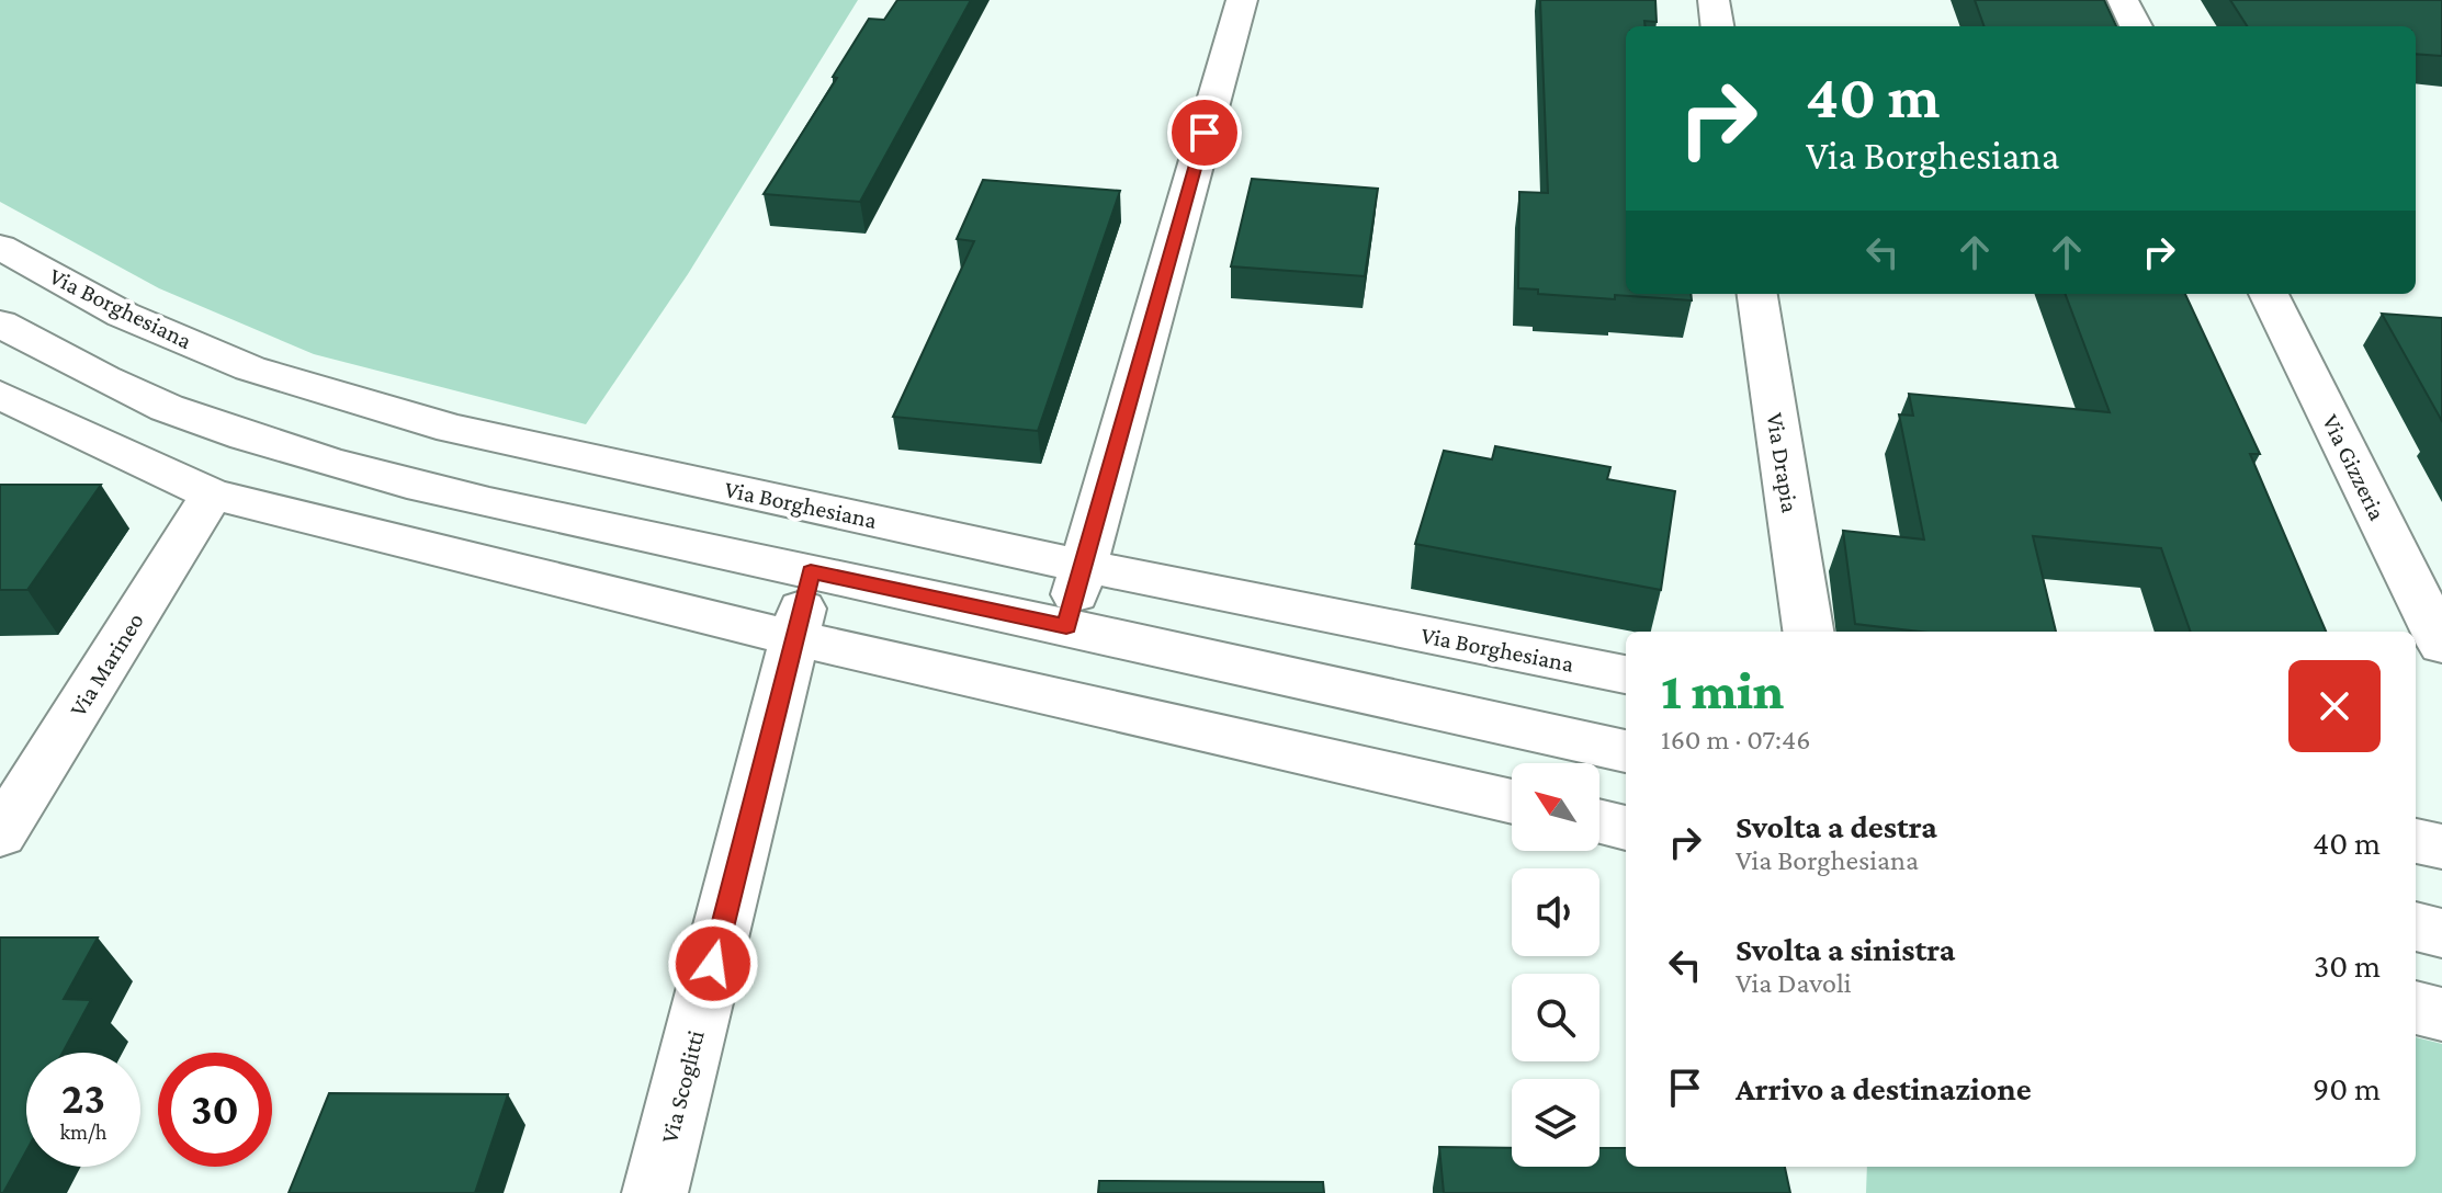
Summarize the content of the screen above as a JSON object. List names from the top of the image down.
{
  "streets": {
    "street": [
      "Via Borghesiana",
      "Via Drapia",
      "Via Gizzeria",
      "Via Marineo",
      "Via Scoglitti"
    ]
  },
  "north": "top left",
  "page": {
    "turn": ["40 m", "Via Borghesiana"],
    "heading": ["1 min", "160 m · 07:46"],
    "list": [
      {
        "name": "Svolta a destra",
        "note": "Via Borghesiana",
        "value": "40 m"
      },
      {
        "name": "Svolta a sinistra",
        "note": "Via Davoli",
        "value": "30 m"
      },
      {
        "name": "Arrivo a destinazione",
        "value": "90 m"
      }
    ],
    "speed": "23 km/h",
    "limit": "30"
  }
}
